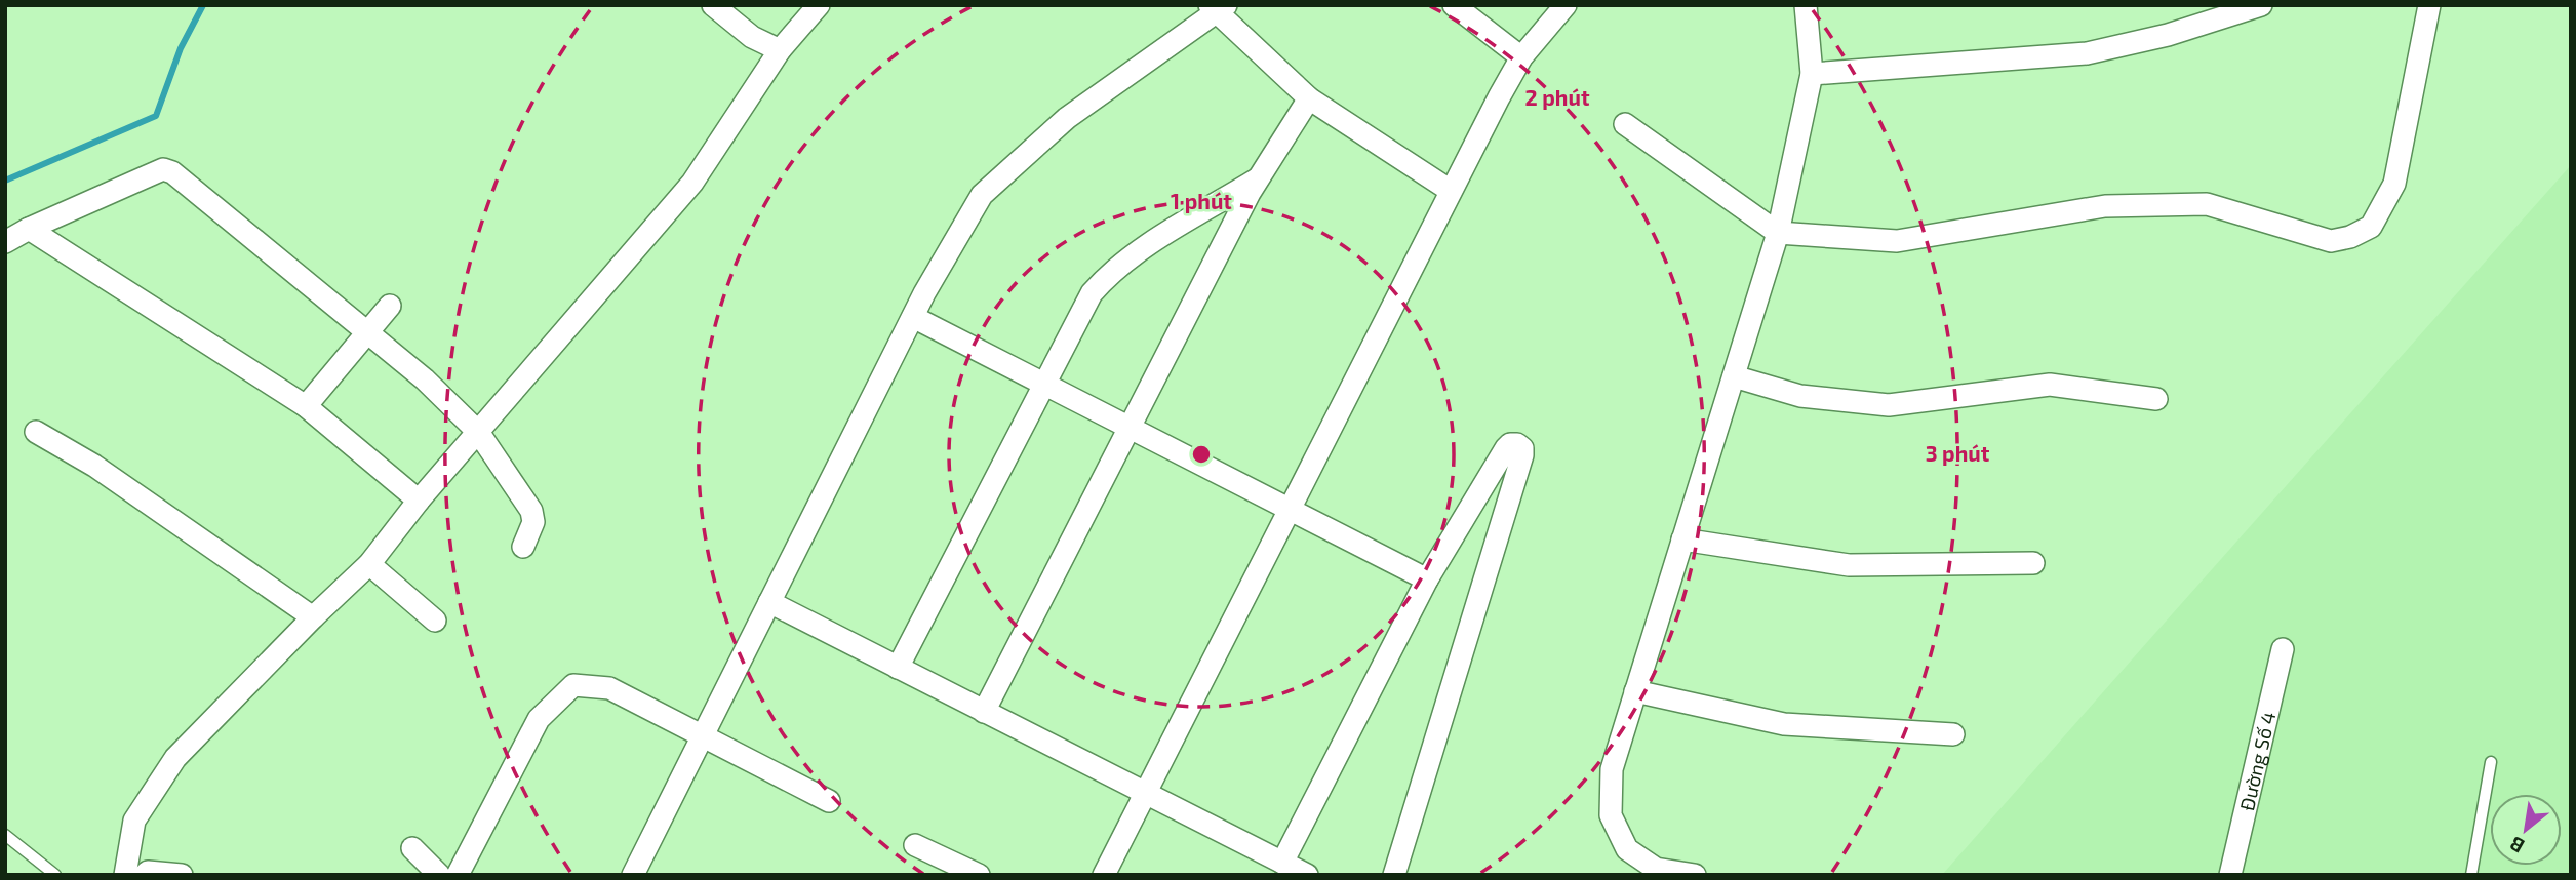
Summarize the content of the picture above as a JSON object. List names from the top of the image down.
{
  "streets": {
    "street": ["Đường Số 4"]
  },
  "north": "bottom left",
  "rings": ["2 phút", "1 phút", "3 phút"]
}
